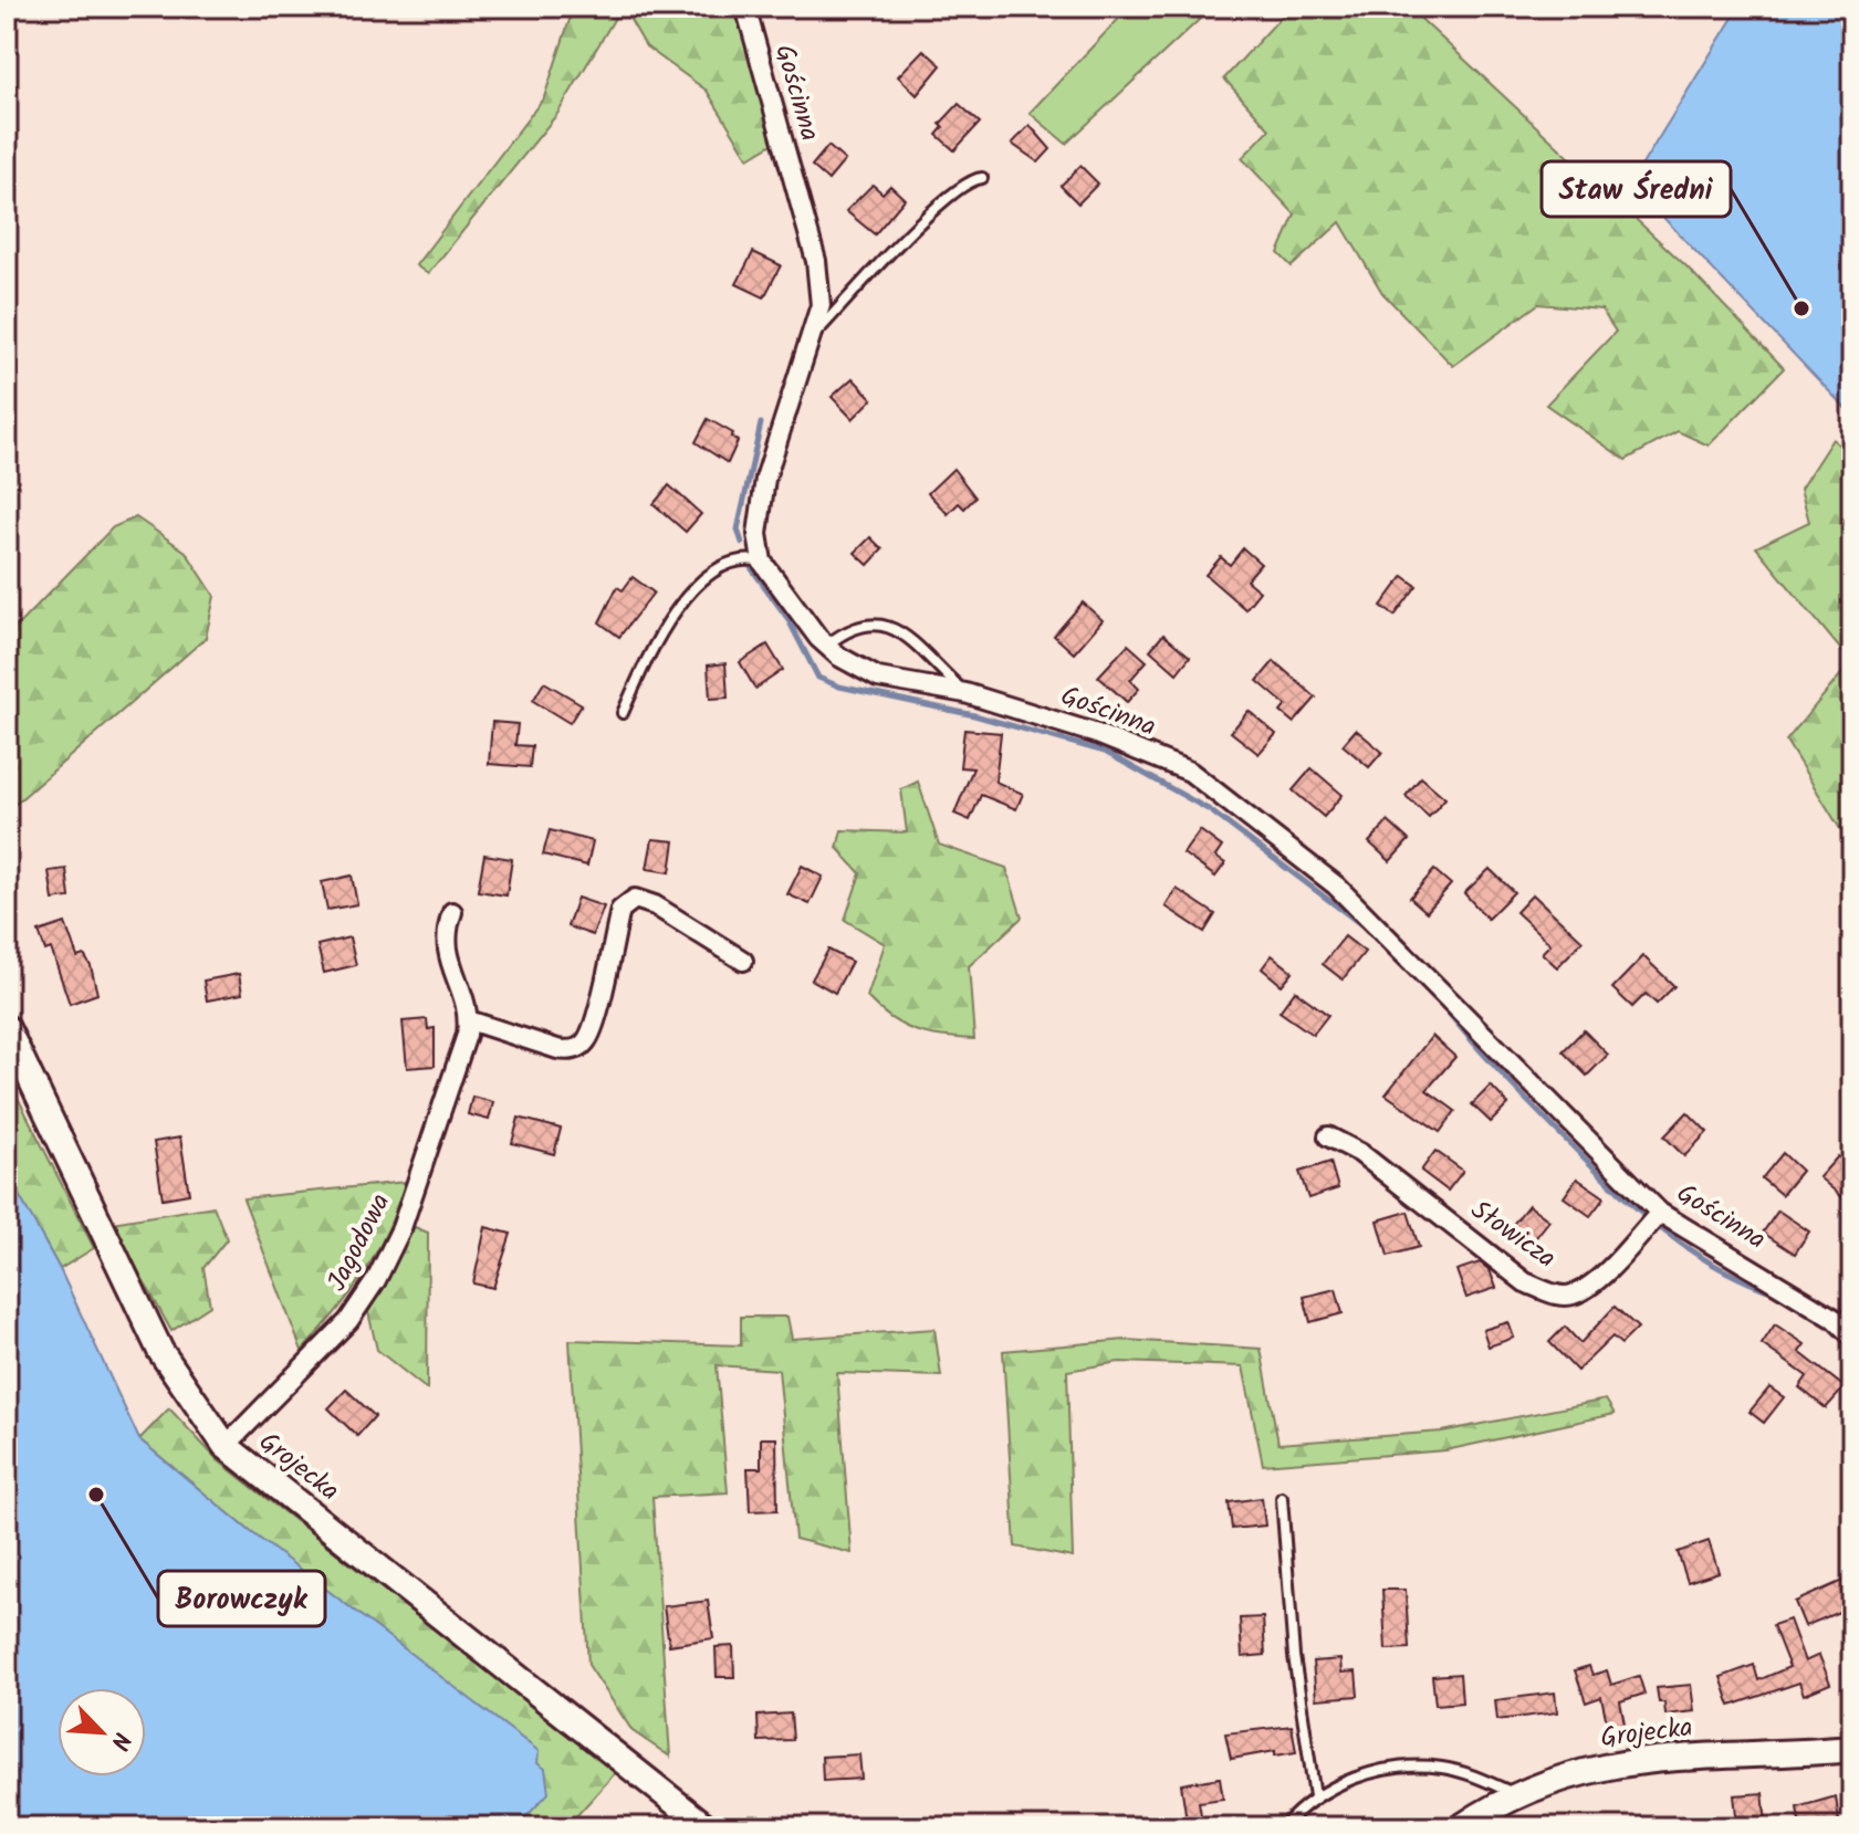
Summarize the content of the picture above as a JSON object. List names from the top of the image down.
{
  "streets": {
    "street": [
      "Gościnna",
      "Słowicza",
      "Jagodowa",
      "Grojecka"
    ]
  },
  "crossings": [
    ["Gościnna", "Słowicza"],
    ["Jagodowa", "Grojecka"]
  ],
  "places": ["Staw Średni", "Borowczyk"],
  "north": "bottom right"
}
